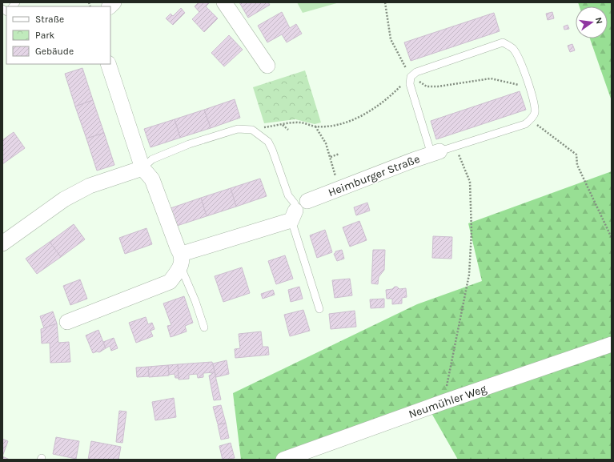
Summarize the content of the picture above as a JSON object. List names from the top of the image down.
{
  "streets": {
    "street": ["Heimburger Straße", "Neumühler Weg"]
  },
  "legend": ["Straße", "Park", "Gebäude"],
  "north": "right"
}
